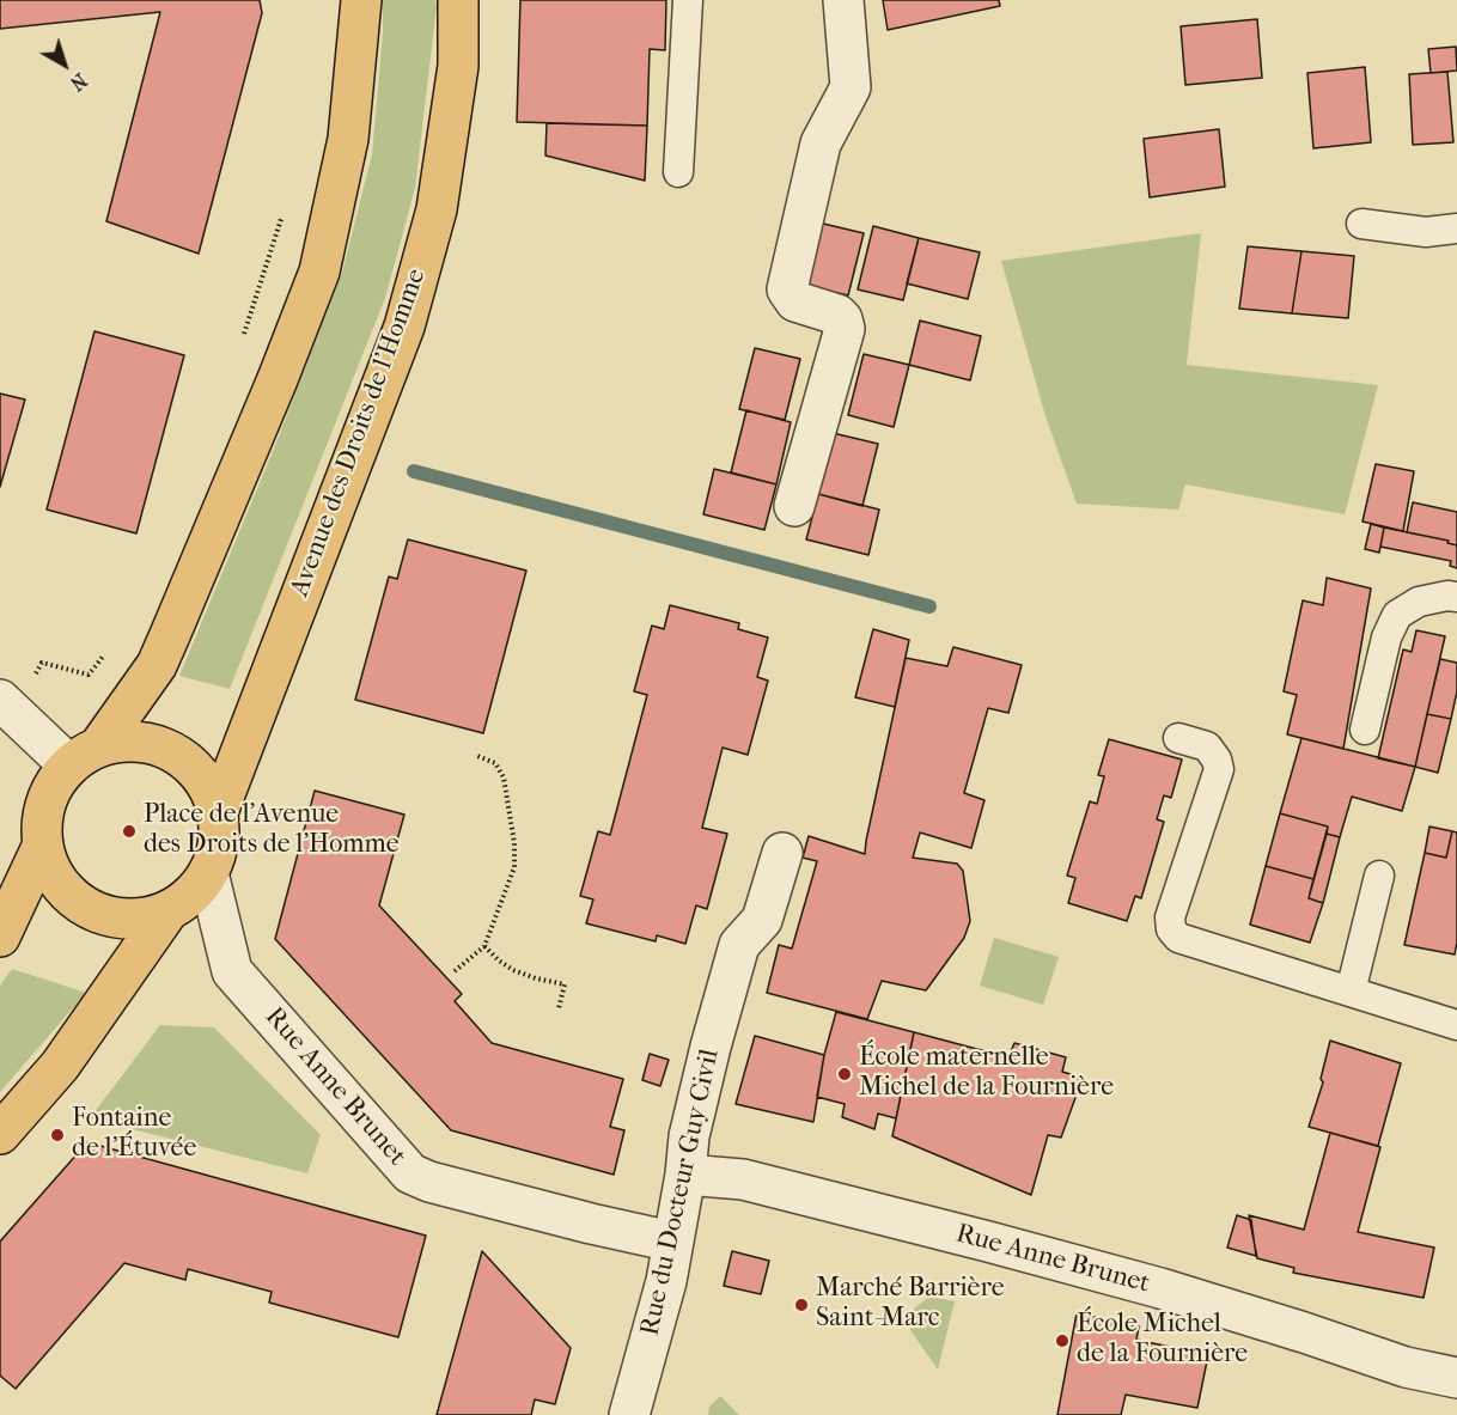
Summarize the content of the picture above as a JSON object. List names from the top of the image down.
{
  "streets": {
    "main road": ["Avenue des Droits de l'Homme"],
    "street": ["Rue Anne Brunet", "Rue du Docteur Guy Civil"]
  },
  "crossings": [
    ["Avenue des Droits de l'Homme", "Rue Anne Brunet"],
    ["Rue Anne Brunet", "Rue du Docteur Guy Civil"]
  ],
  "places": [
    "Place de l'Avenue des Droits de l'Homme",
    "École maternelle Michel de la Fournière",
    "Fontaine de l’Étuvée",
    "Marché Barrière Saint-Marc",
    "École Michel de la Fournière"
  ],
  "north": "bottom right"
}
